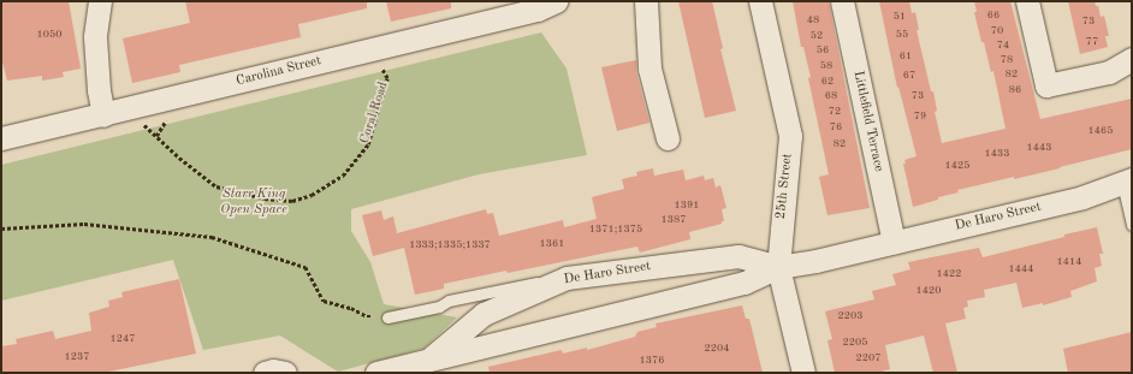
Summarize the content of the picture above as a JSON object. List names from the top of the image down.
{
  "streets": {
    "street": [
      "Carolina Street",
      "Littlefield Terrace",
      "25th Street",
      "De Haro Street"
    ],
    "path": ["Coral Road"]
  },
  "crossings": [
    ["Littlefield Terrace", "De Haro Street"],
    ["25th Street", "De Haro Street"]
  ],
  "parks": ["Starr King Open Space"],
  "house_numbers": [
    "66",
    "51",
    "48",
    "73",
    "70",
    "1050",
    "55",
    "52",
    "77",
    "74",
    "56",
    "61",
    "78",
    "58",
    "82",
    "67",
    "62",
    "86",
    "68",
    "73",
    "72",
    "79",
    "76",
    "1465",
    "82",
    "1443",
    "1433",
    "1425",
    "1391",
    "1387",
    "1371;1375",
    "1361",
    "1333;1335;1337",
    "1414",
    "1444",
    "1422",
    "1420",
    "2203",
    "1247",
    "2205",
    "2204",
    "1237",
    "2207",
    "1376"
  ]
}
